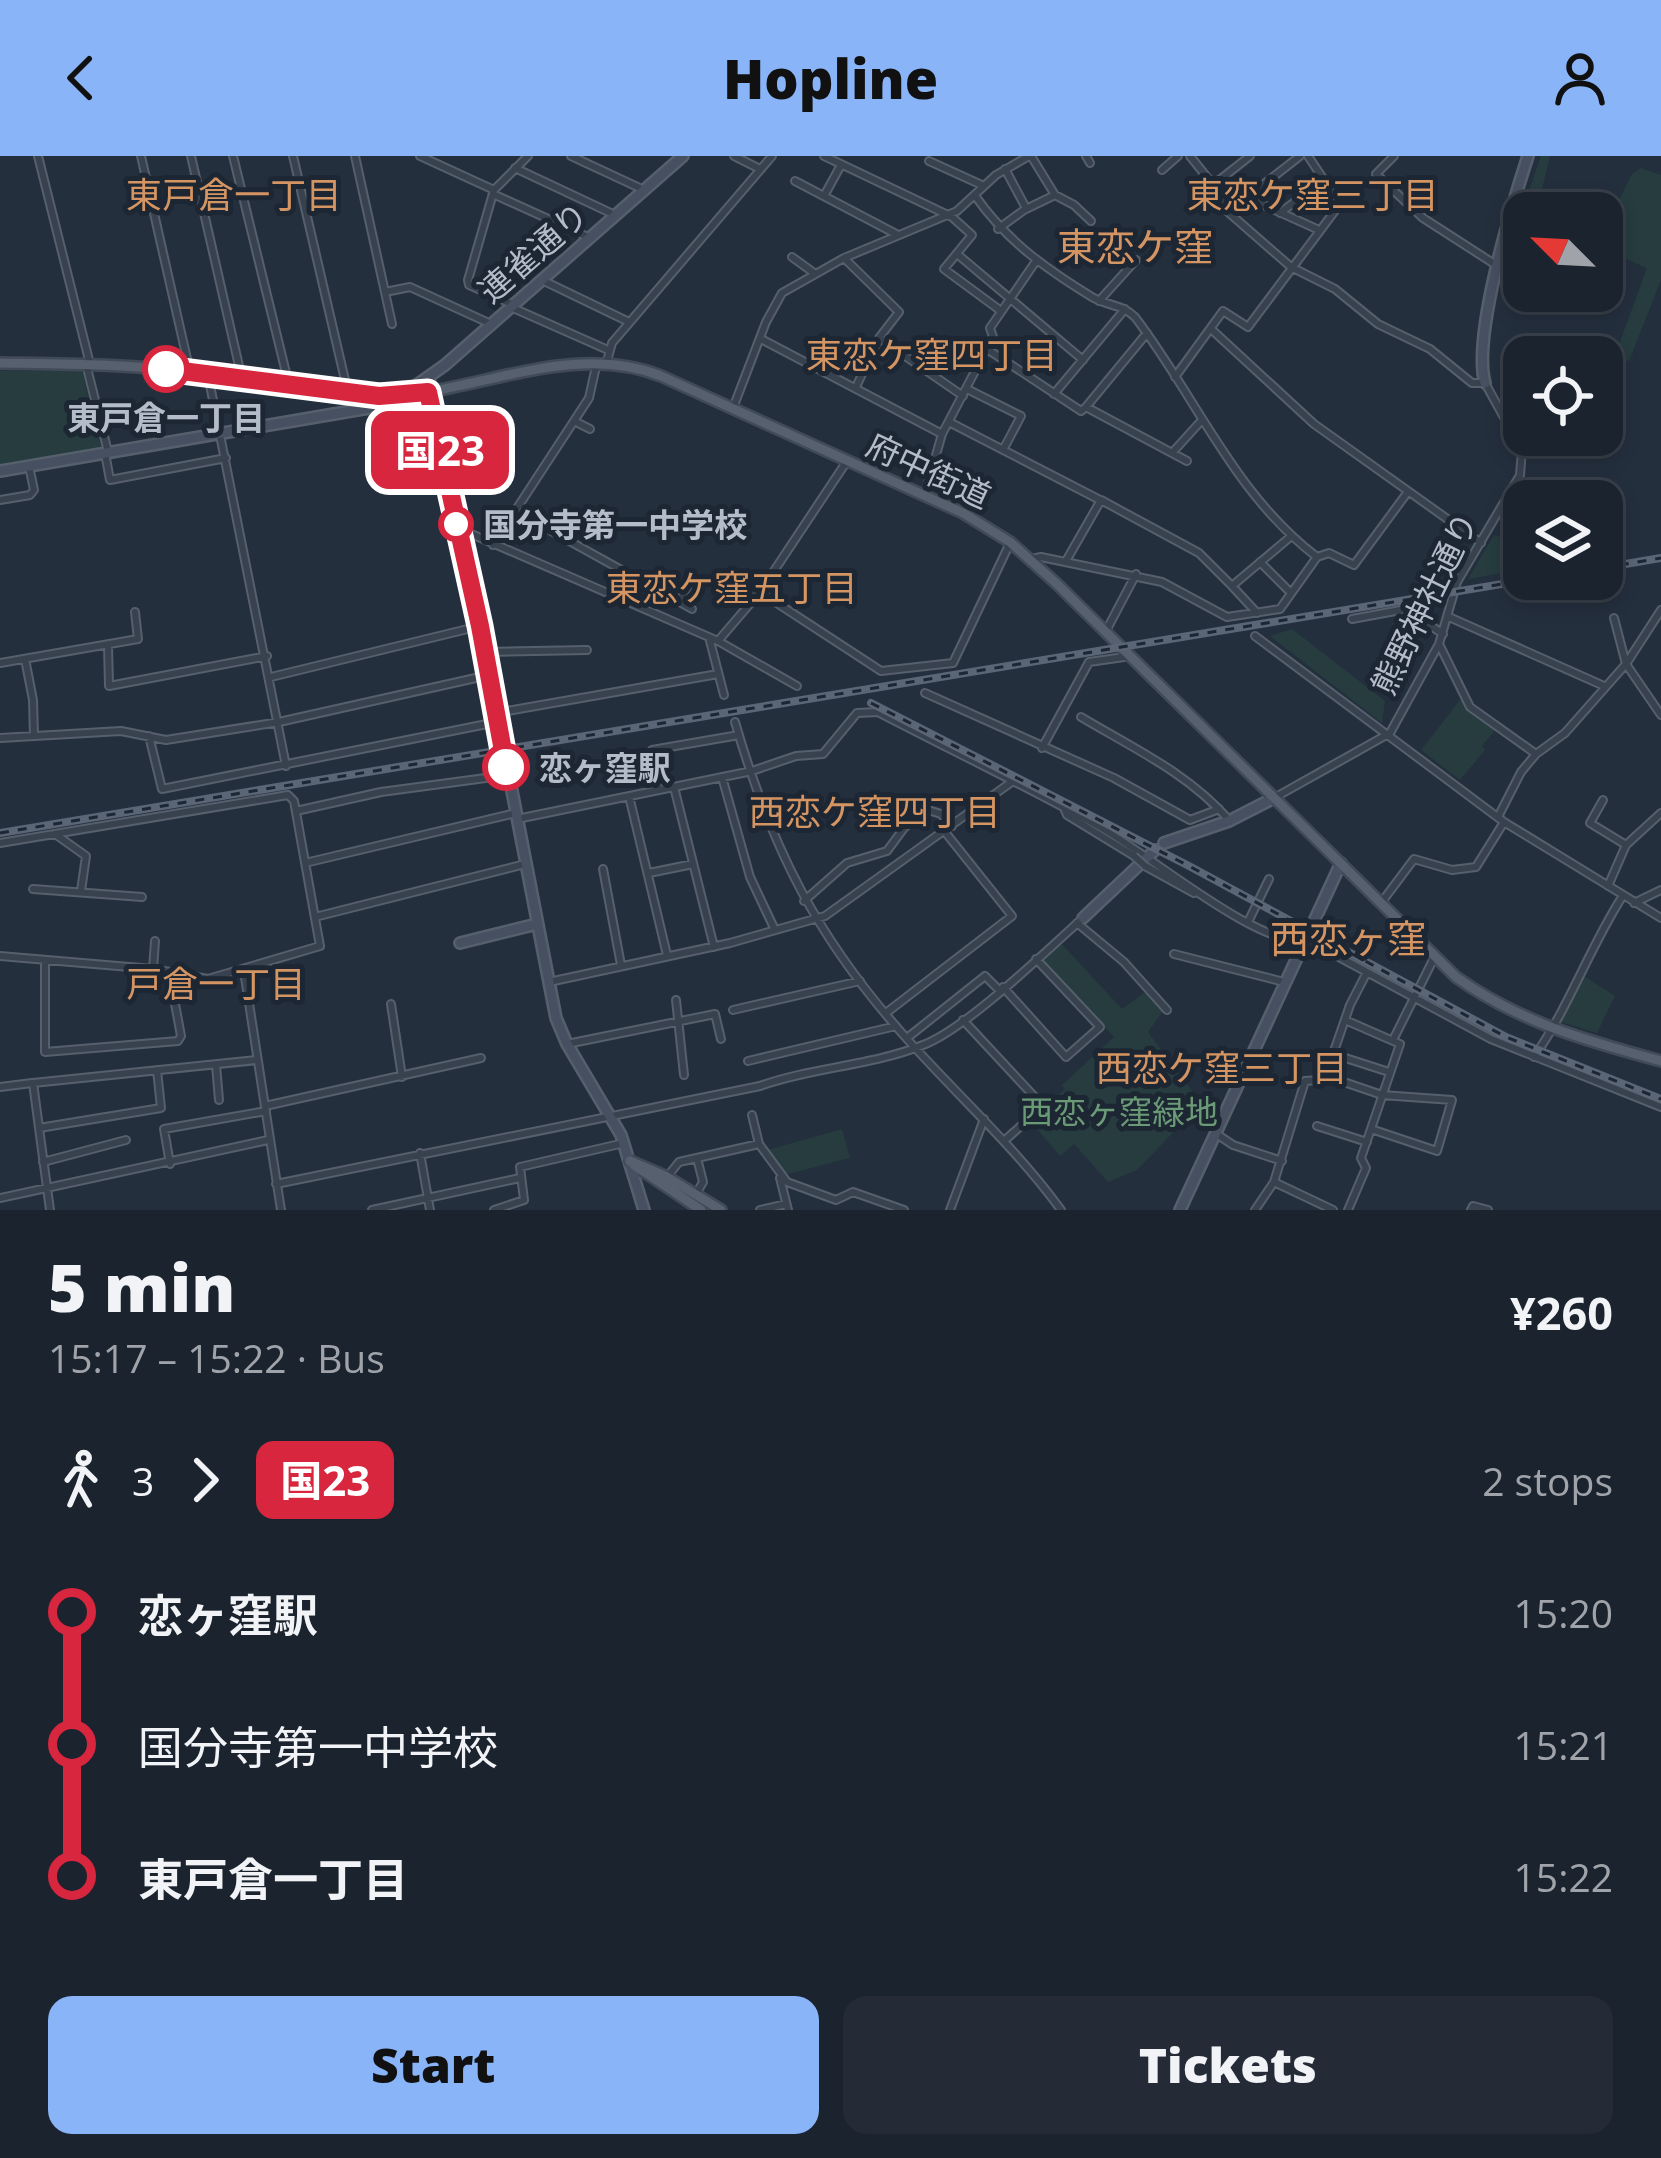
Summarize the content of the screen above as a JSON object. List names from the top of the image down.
{
  "streets": {
    "main road": ["連雀通り", "府中街道", "熊野神社通り"]
  },
  "crossings": [
    ["連雀通り", "府中街道"]
  ],
  "districts": [
    "東戸倉一丁目",
    "東恋ケ窪三丁目",
    "東恋ケ窪",
    "東恋ケ窪四丁目",
    "東恋ケ窪五丁目",
    "西恋ケ窪四丁目",
    "西恋ヶ窪",
    "戸倉一丁目",
    "西恋ケ窪三丁目"
  ],
  "parks": ["西恋ヶ窪緑地"],
  "places": ["東戸倉一丁目", "国分寺第一中学校", "恋ヶ窪駅"],
  "lines": ["bus line 国23"],
  "north": "top left",
  "page": {
    "header": "Hopline",
    "on_map": "国23",
    "heading": ["5 min", "15:17 – 15:22 · Bus", "¥260"],
    "legs": ["3", "国23", "2 stops"],
    "list": [
      {
        "name": "恋ヶ窪駅",
        "value": "15:20"
      },
      {
        "name": "国分寺第一中学校",
        "value": "15:21"
      },
      {
        "name": "東戸倉一丁目",
        "value": "15:22"
      }
    ],
    "buttons": ["Start", "Tickets"]
  }
}
